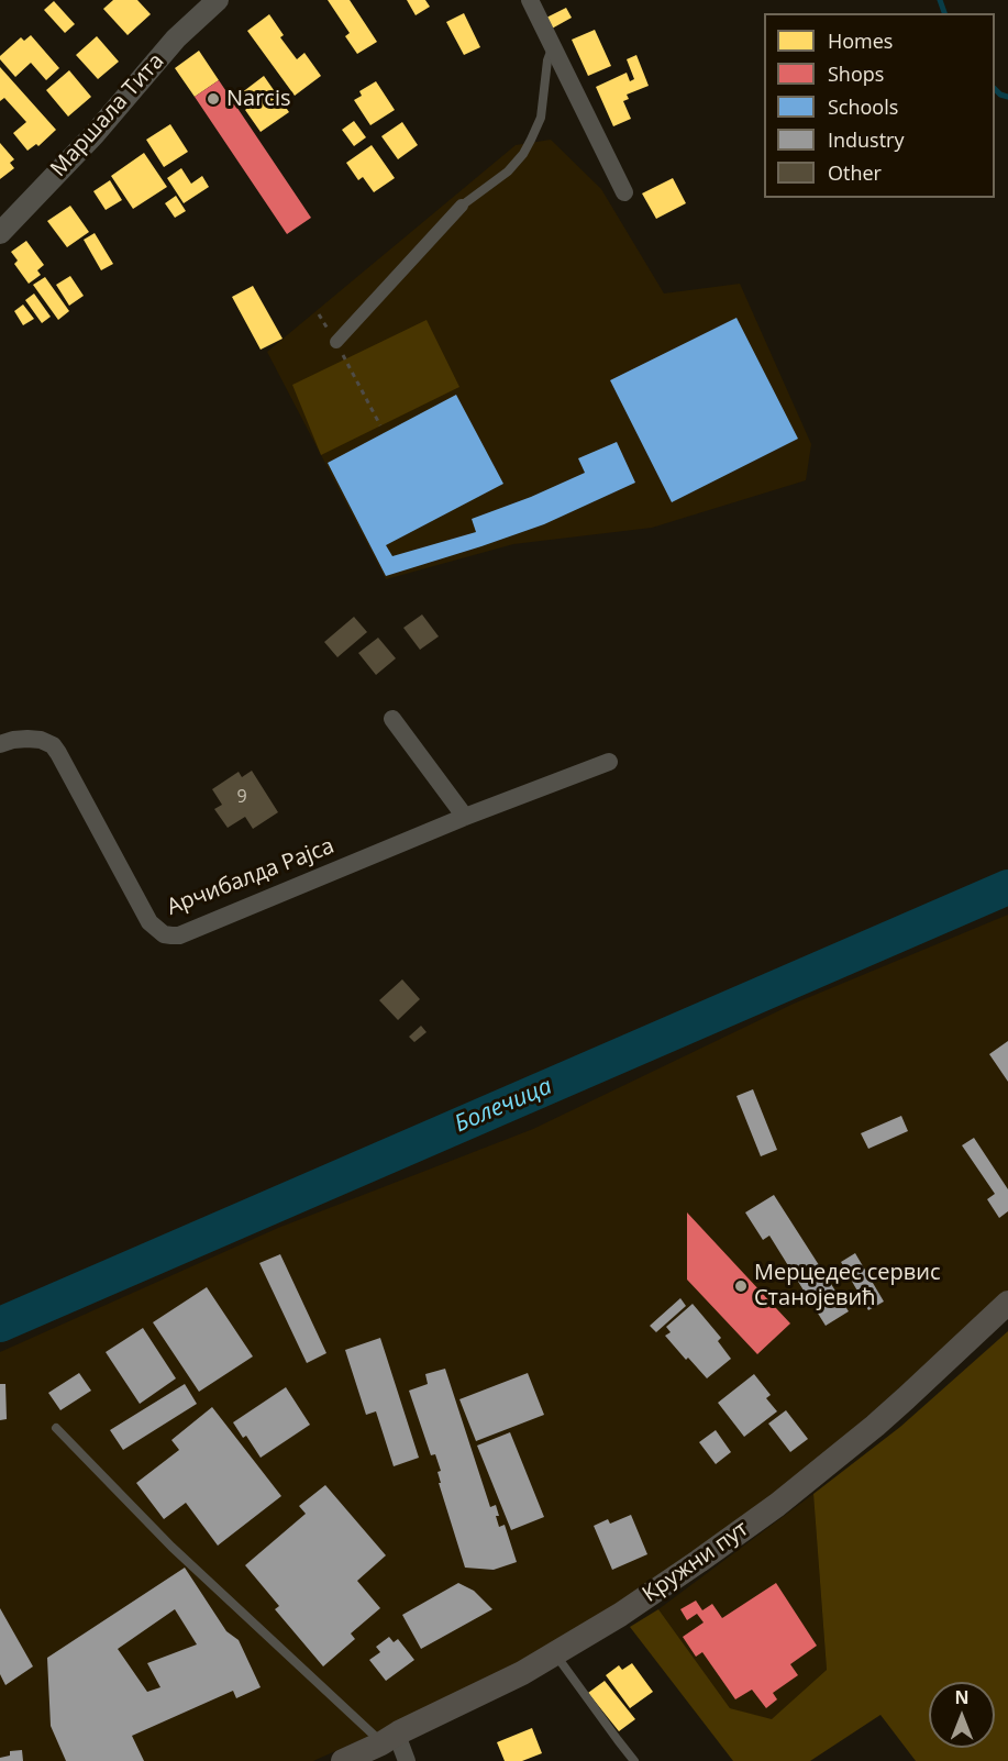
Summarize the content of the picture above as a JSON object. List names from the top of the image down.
{
  "streets": {
    "main road": ["Кружни пут"],
    "street": ["Маршала Тита", "Арчибалда Рајса"]
  },
  "water": ["Болечица"],
  "places": ["Narcis", "Мерцедес сервис Станојевић"],
  "house_numbers": ["9"],
  "legend": [
    "Homes",
    "Shops",
    "Schools",
    "Industry",
    "Other"
  ],
  "north": "top"
}
